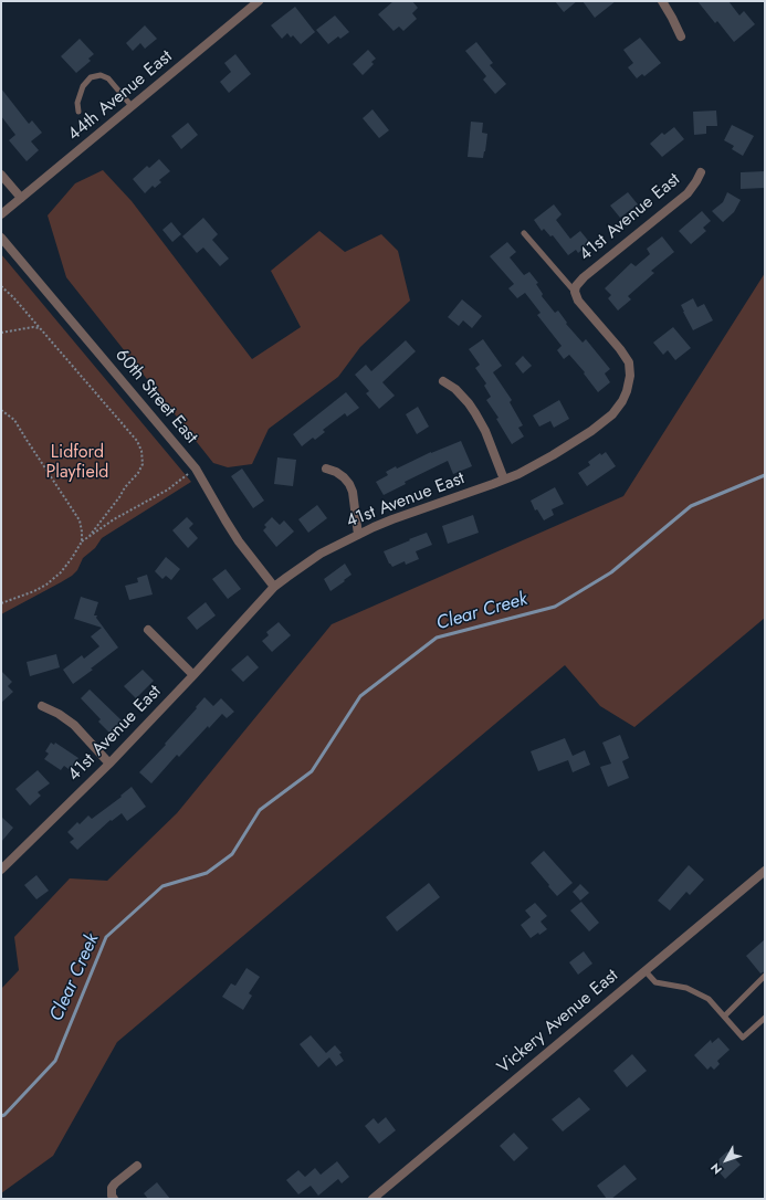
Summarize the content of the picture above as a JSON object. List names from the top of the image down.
{
  "streets": {
    "street": [
      "44th Avenue East",
      "41st Avenue East",
      "60th Street East",
      "Vickery Avenue East"
    ]
  },
  "crossings": [
    ["41st Avenue East", "60th Street East"]
  ],
  "water": ["Clear Creek"],
  "parks": ["Lidford Playfield"],
  "north": "bottom left"
}
